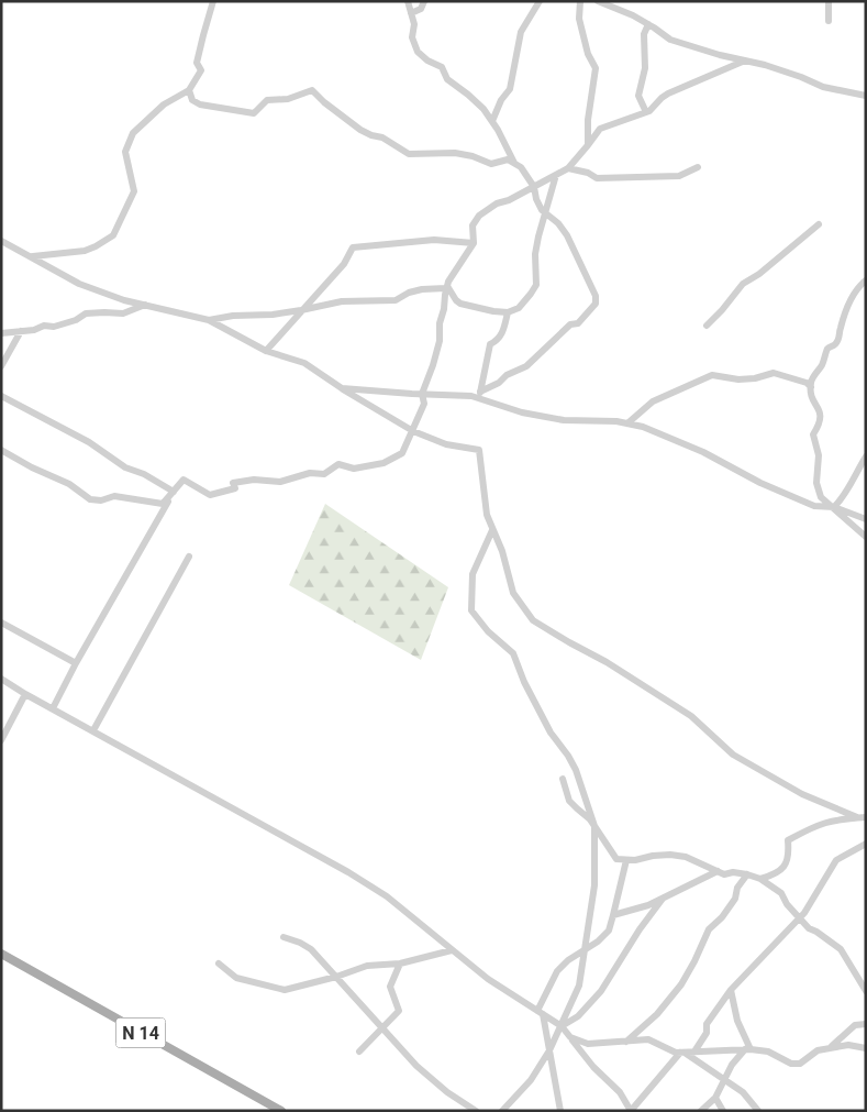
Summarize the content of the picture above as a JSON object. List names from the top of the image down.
{
  "streets": {
    "main road": ["N 14"]
  }
}
